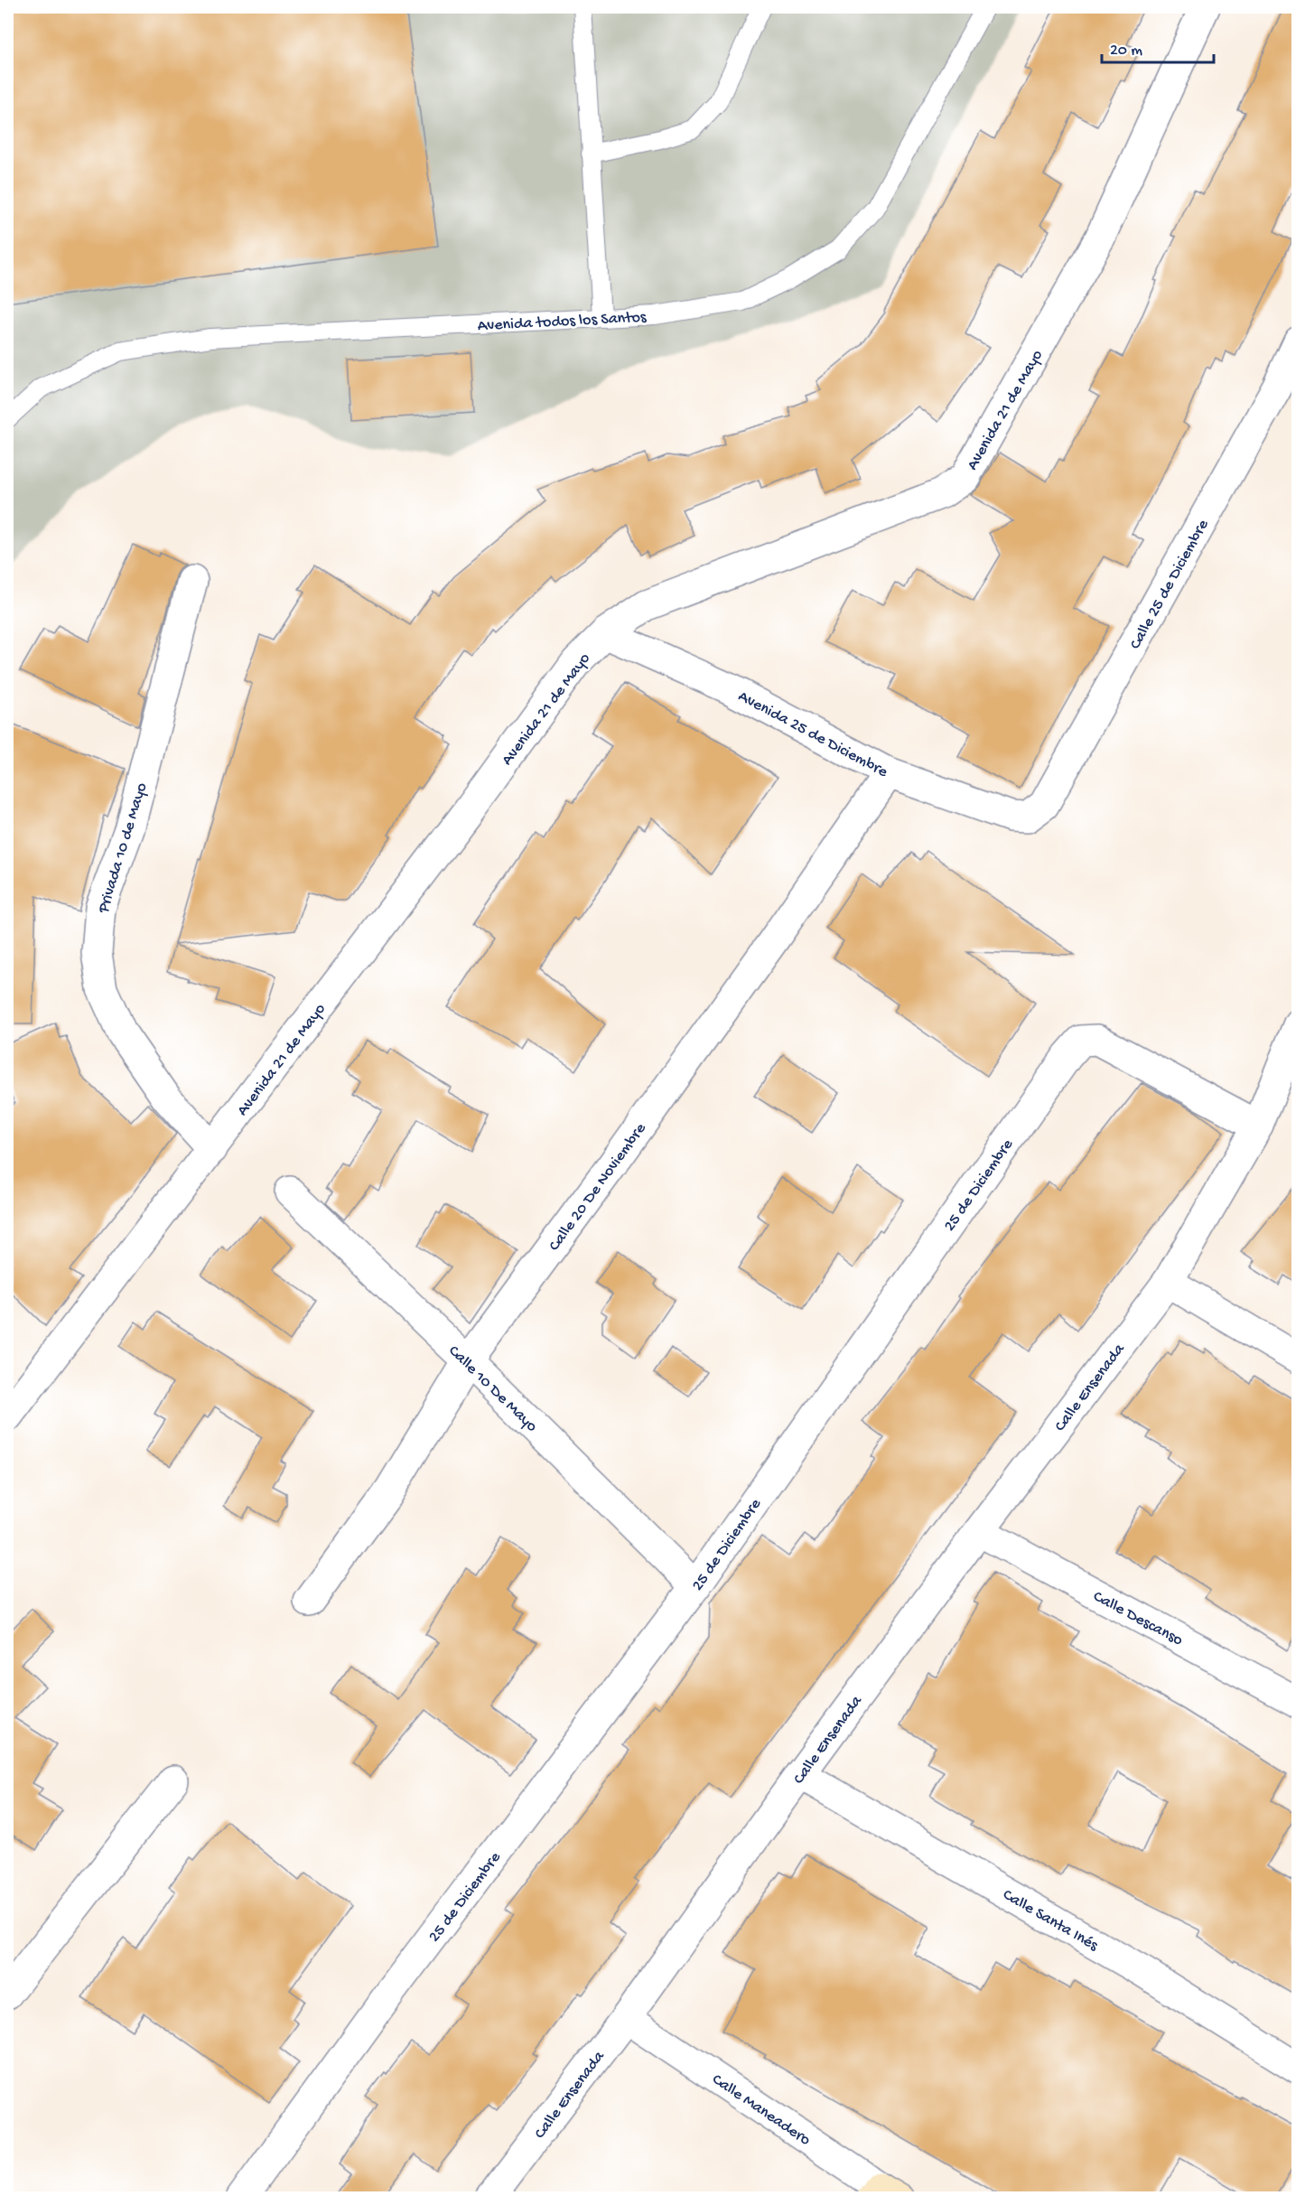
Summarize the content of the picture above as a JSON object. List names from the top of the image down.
{
  "streets": {
    "street": [
      "Avenida 21 de Mayo",
      "Calle 25 de Diciembre",
      "Avenida 25 de Diciembre",
      "Privada 10 de Mayo",
      "25 de Diciembre",
      "Calle 20 De Noviembre",
      "Calle Ensenada",
      "Calle 10 De Mayo",
      "Calle Descanso",
      "Calle Santa Inés",
      "Calle Maneadero"
    ],
    "lane": ["Avenida todos los Santos"]
  },
  "crossings": [
    ["Avenida 21 de Mayo", "Avenida 25 de Diciembre"],
    ["Avenida 21 de Mayo", "Privada 10 de Mayo"],
    ["Calle 25 de Diciembre", "Avenida 25 de Diciembre"],
    ["Avenida 25 de Diciembre", "Calle 20 De Noviembre"],
    ["25 de Diciembre", "Calle Ensenada"],
    ["25 de Diciembre", "Calle 10 De Mayo"],
    ["Calle 20 De Noviembre", "Calle 10 De Mayo"],
    ["Calle Ensenada", "Calle Descanso"],
    ["Calle Ensenada", "Calle Santa Inés"],
    ["Calle Ensenada", "Calle Maneadero"]
  ],
  "scale_bar": "20 m"
}
